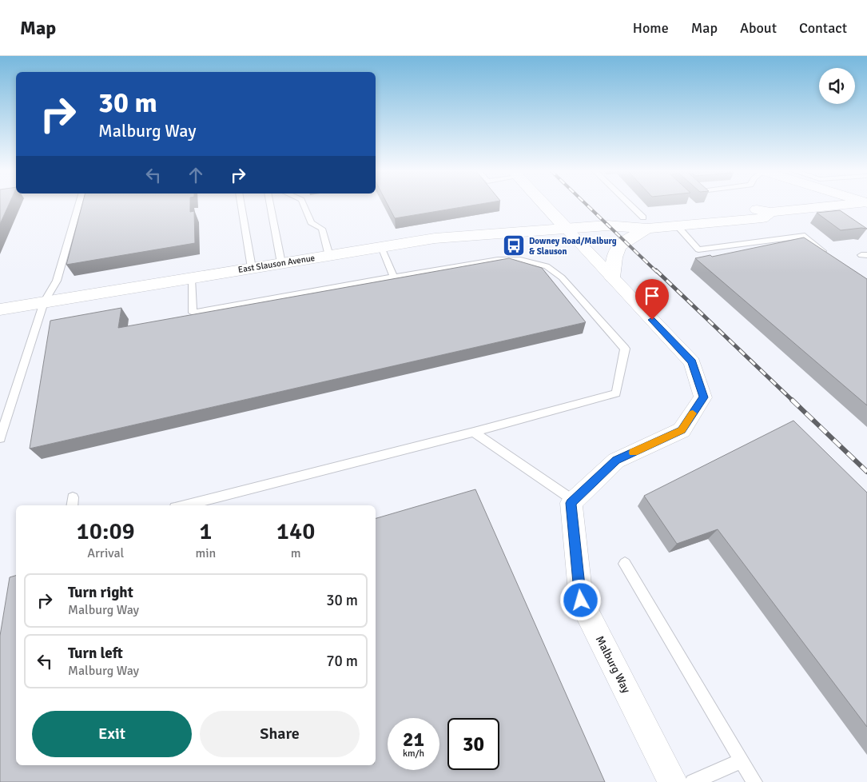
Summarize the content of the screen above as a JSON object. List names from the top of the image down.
{
  "streets": {
    "main road": ["East Slauson Avenue"],
    "street": ["Malburg Way"]
  },
  "places": {
    "bus stop": ["Downey Road/Malburg & Slauson"]
  },
  "page": {
    "header": "Map",
    "nav": [
      "Home",
      "Map",
      "About",
      "Contact"
    ],
    "turn": ["30 m", "Malburg Way"],
    "eta": [
      "10:09",
      "Arrival",
      "1",
      "min",
      "140",
      "m"
    ],
    "list": [
      {
        "name": "Turn right",
        "note": "Malburg Way",
        "value": "30 m"
      },
      {
        "name": "Turn left",
        "note": "Malburg Way",
        "value": "70 m"
      }
    ],
    "buttons": ["Exit", "Share"],
    "speed": "21 km/h",
    "limit": "30"
  }
}
